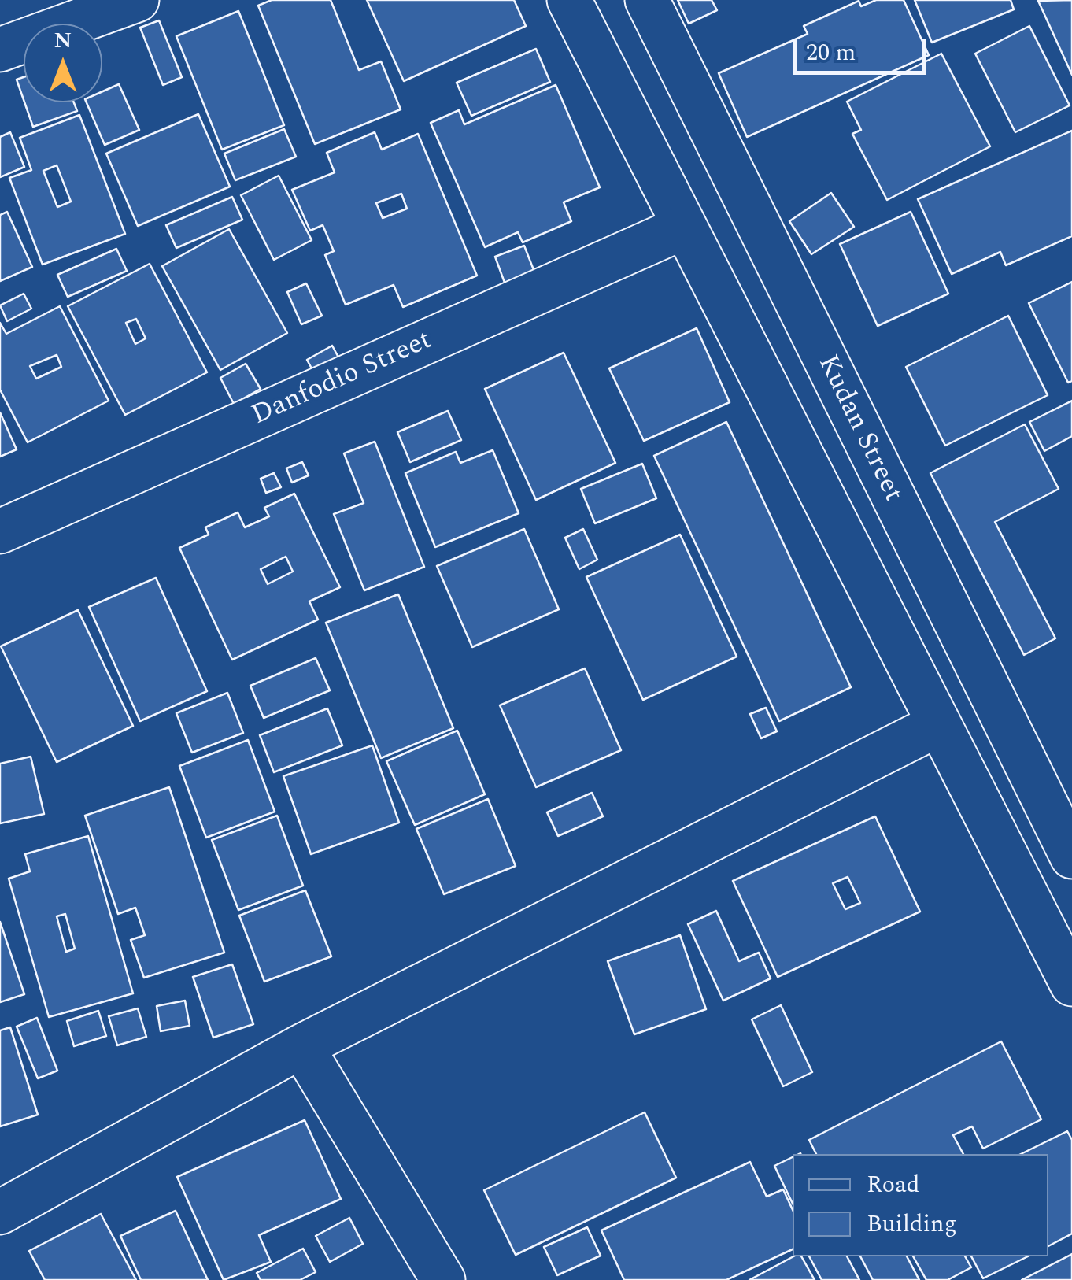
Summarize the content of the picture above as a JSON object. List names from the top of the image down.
{
  "streets": {
    "street": ["Danfodio Street", "Kudan Street"]
  },
  "legend": ["Road", "Building"],
  "scale_bar": "20 m",
  "north": "top"
}
